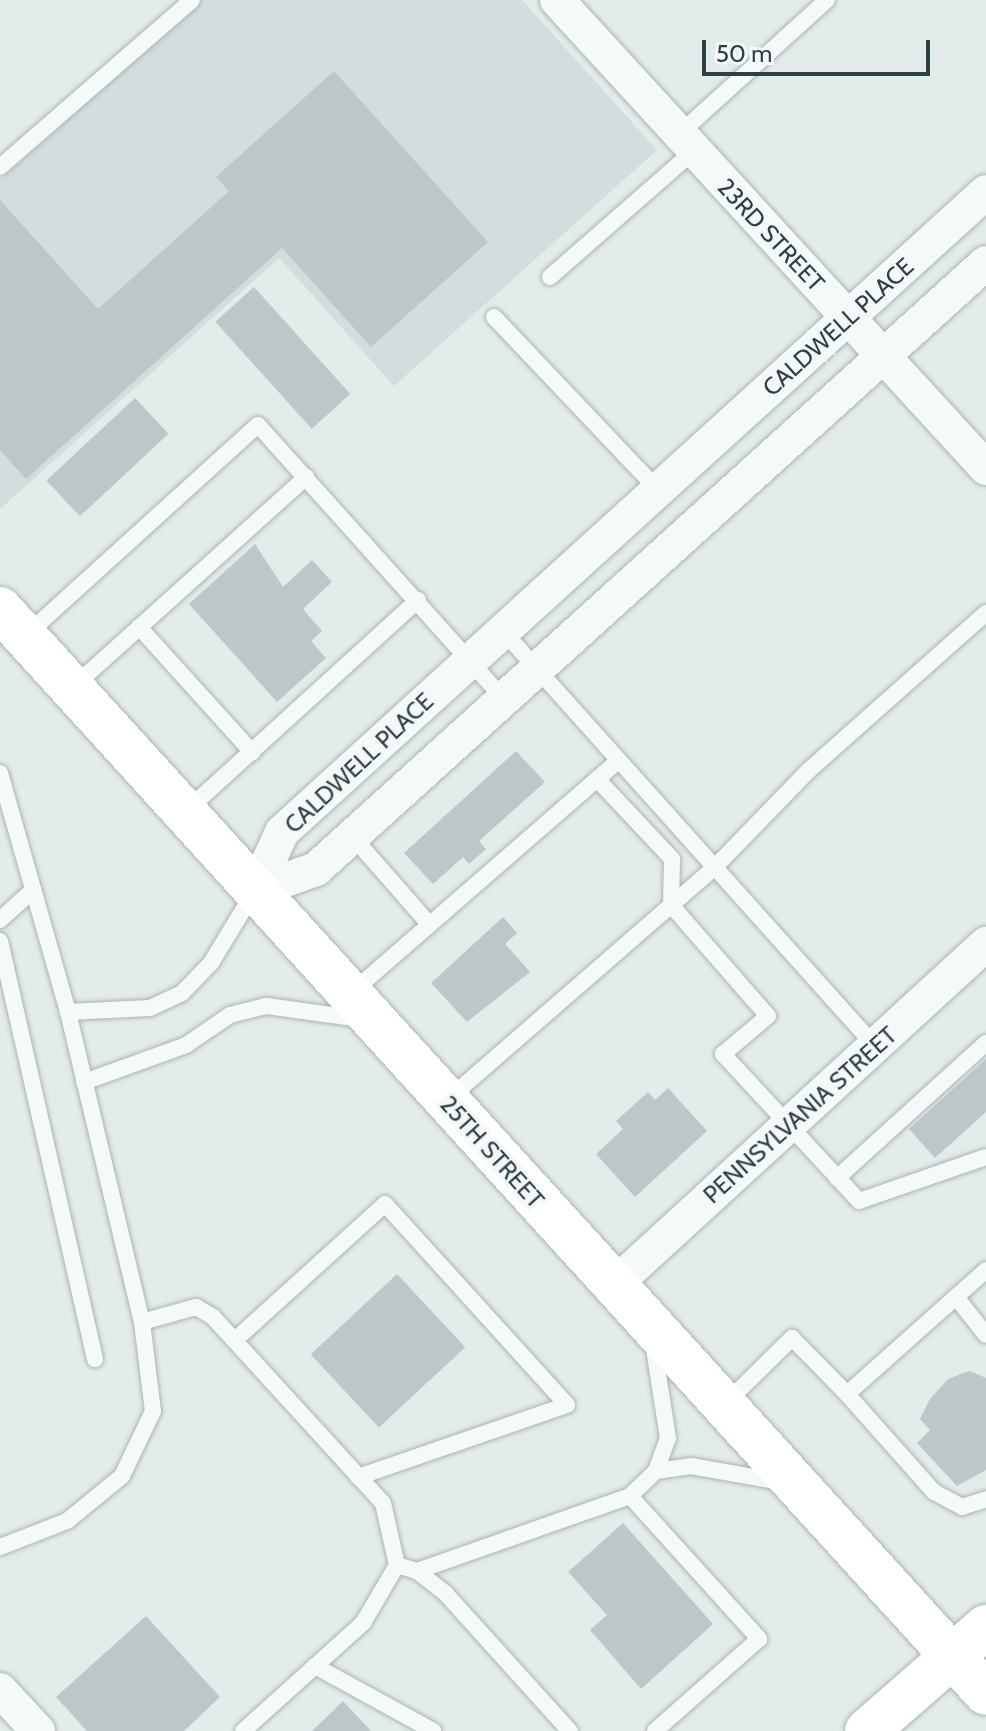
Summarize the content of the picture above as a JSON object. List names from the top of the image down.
{
  "streets": {
    "main road": ["25TH STREET"],
    "street": ["23RD STREET", "CALDWELL PLACE", "PENNSYLVANIA STREET"]
  },
  "crossings": [
    ["23RD STREET", "CALDWELL PLACE"],
    ["CALDWELL PLACE", "25TH STREET"],
    ["PENNSYLVANIA STREET", "25TH STREET"]
  ],
  "scale_bar": "50 m"
}
